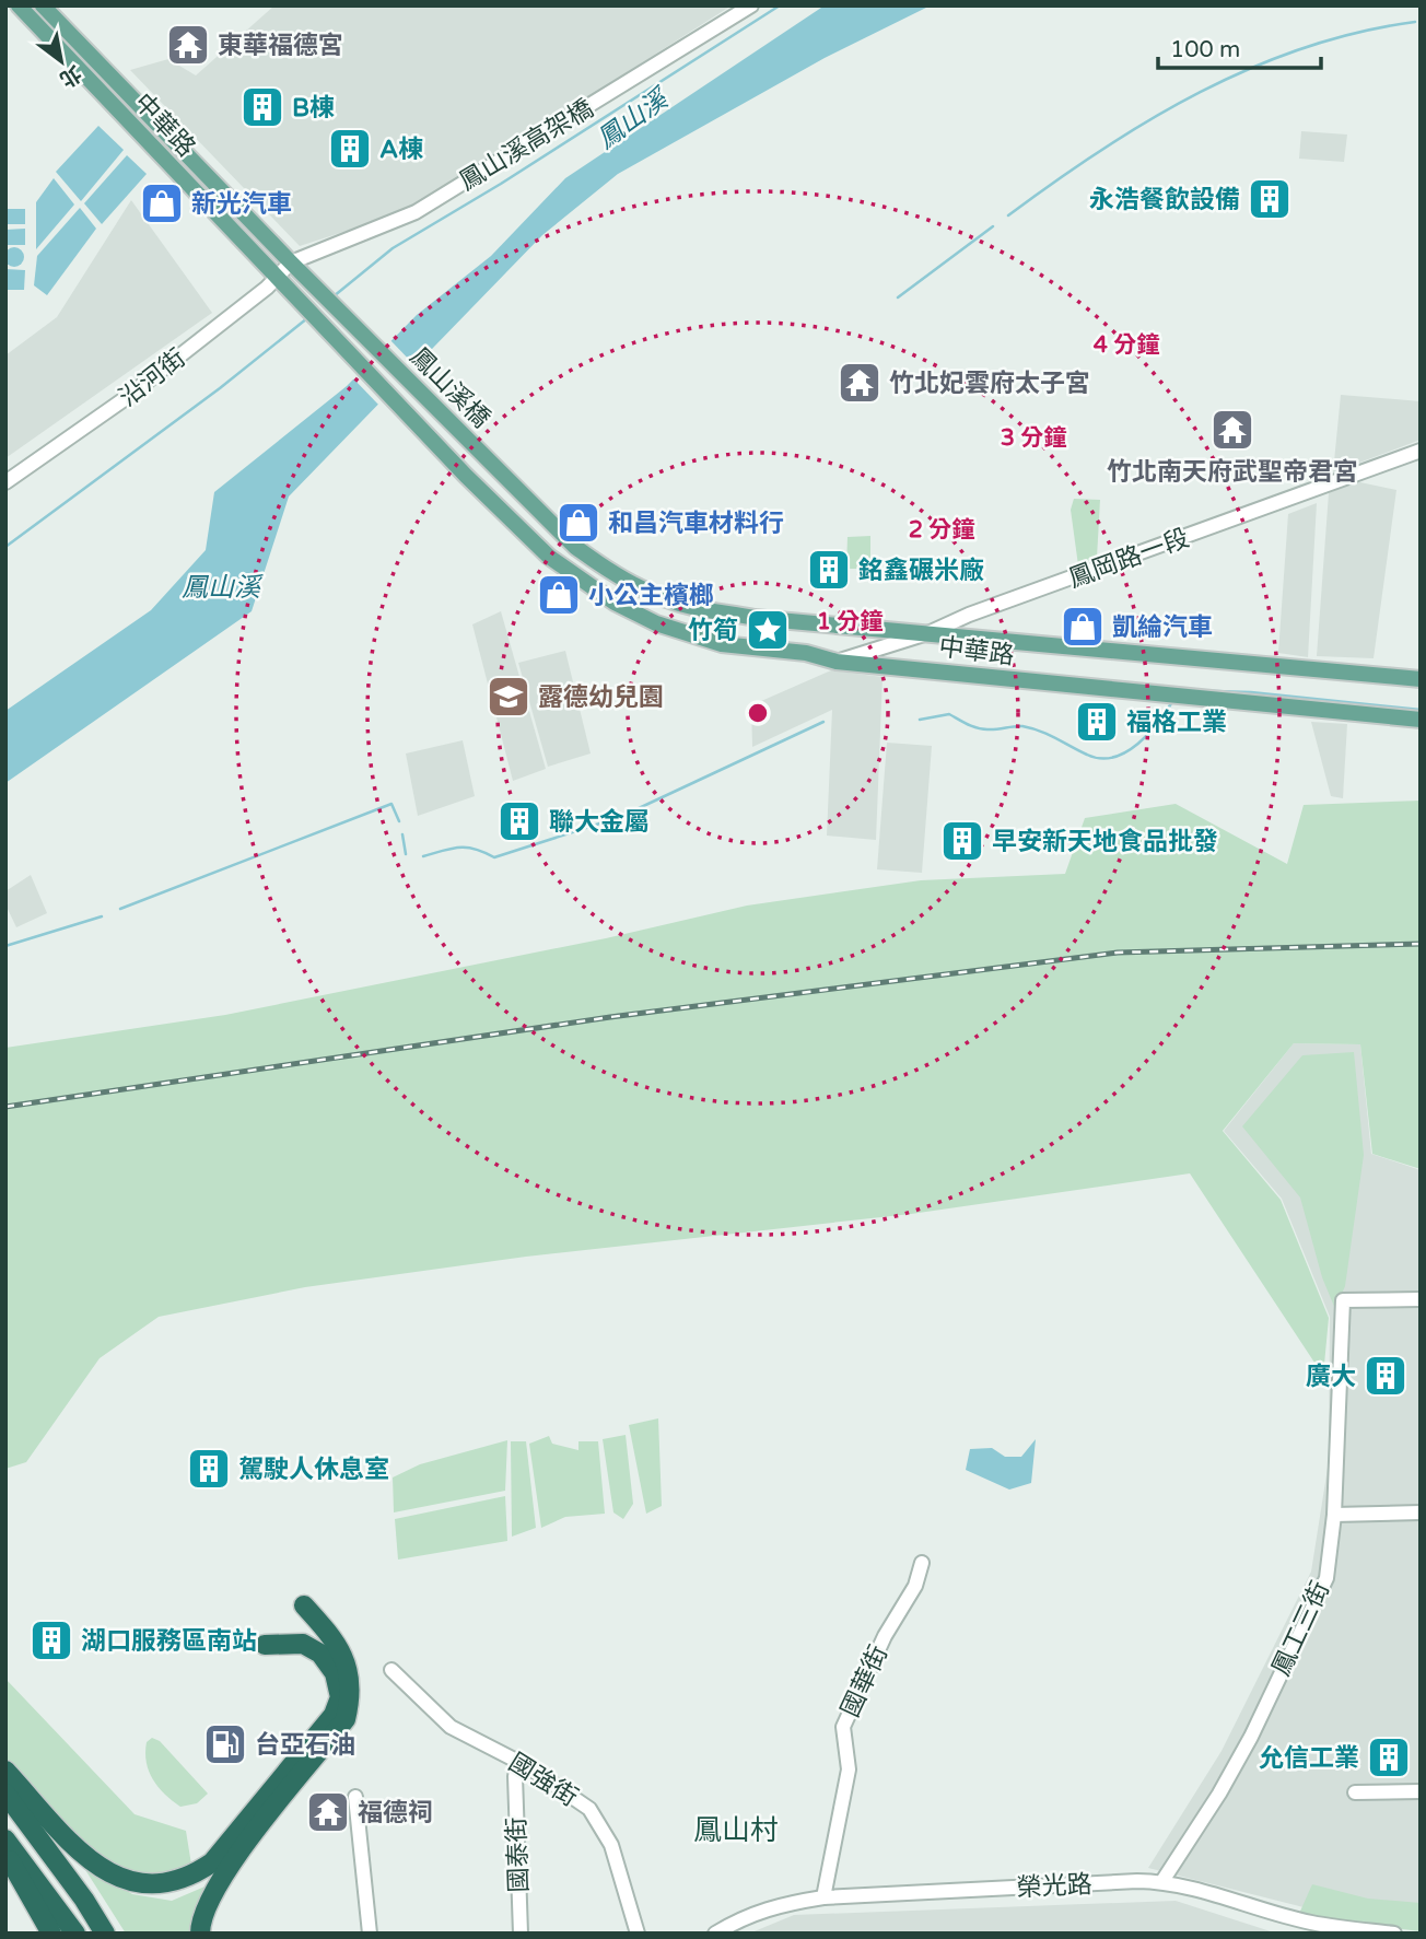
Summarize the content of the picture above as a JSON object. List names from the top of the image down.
{
  "streets": {
    "main road": ["中華路", "鳳山溪橋"],
    "street": [
      "鳳山溪高架橋",
      "沿河街",
      "鳳岡路一段",
      "鳳工三街",
      "國華街",
      "國強街",
      "國泰街",
      "榮光路"
    ]
  },
  "crossings": [
    ["中華路", "鳳山溪高架橋"],
    ["中華路", "沿河街"],
    ["中華路", "鳳山溪橋"],
    ["中華路", "鳳岡路一段"],
    ["鳳山溪高架橋", "沿河街"],
    ["鳳山溪高架橋", "鳳山溪橋"],
    ["沿河街", "鳳山溪橋"],
    ["鳳工三街", "榮光路"],
    ["國華街", "榮光路"]
  ],
  "districts": ["鳳山村"],
  "water": ["鳳山溪"],
  "places": {
    "temple": [
      "東華福德宮",
      "竹北妃雲府太子宮",
      "竹北南天府武聖帝君宮",
      "福德祠"
    ],
    "building": [
      "B棟",
      "A棟",
      "永浩餐飲設備",
      "銘鑫碾米廠",
      "福格工業",
      "聯大金屬",
      "早安新天地食品批發",
      "廣大",
      "駕駛人休息室",
      "湖口服務區南站",
      "允信工業"
    ],
    "shop": [
      "新光汽車",
      "和昌汽車材料行",
      "小公主檳榔",
      "凱綸汽車"
    ],
    "place": ["竹筍"],
    "school or university": ["露德幼兒園"],
    "fuel station": ["台亞石油"]
  },
  "scale_bar": "100 m",
  "north": "bottom right",
  "rings": [
    "4 分鐘",
    "3 分鐘",
    "2 分鐘",
    "1 分鐘"
  ]
}
